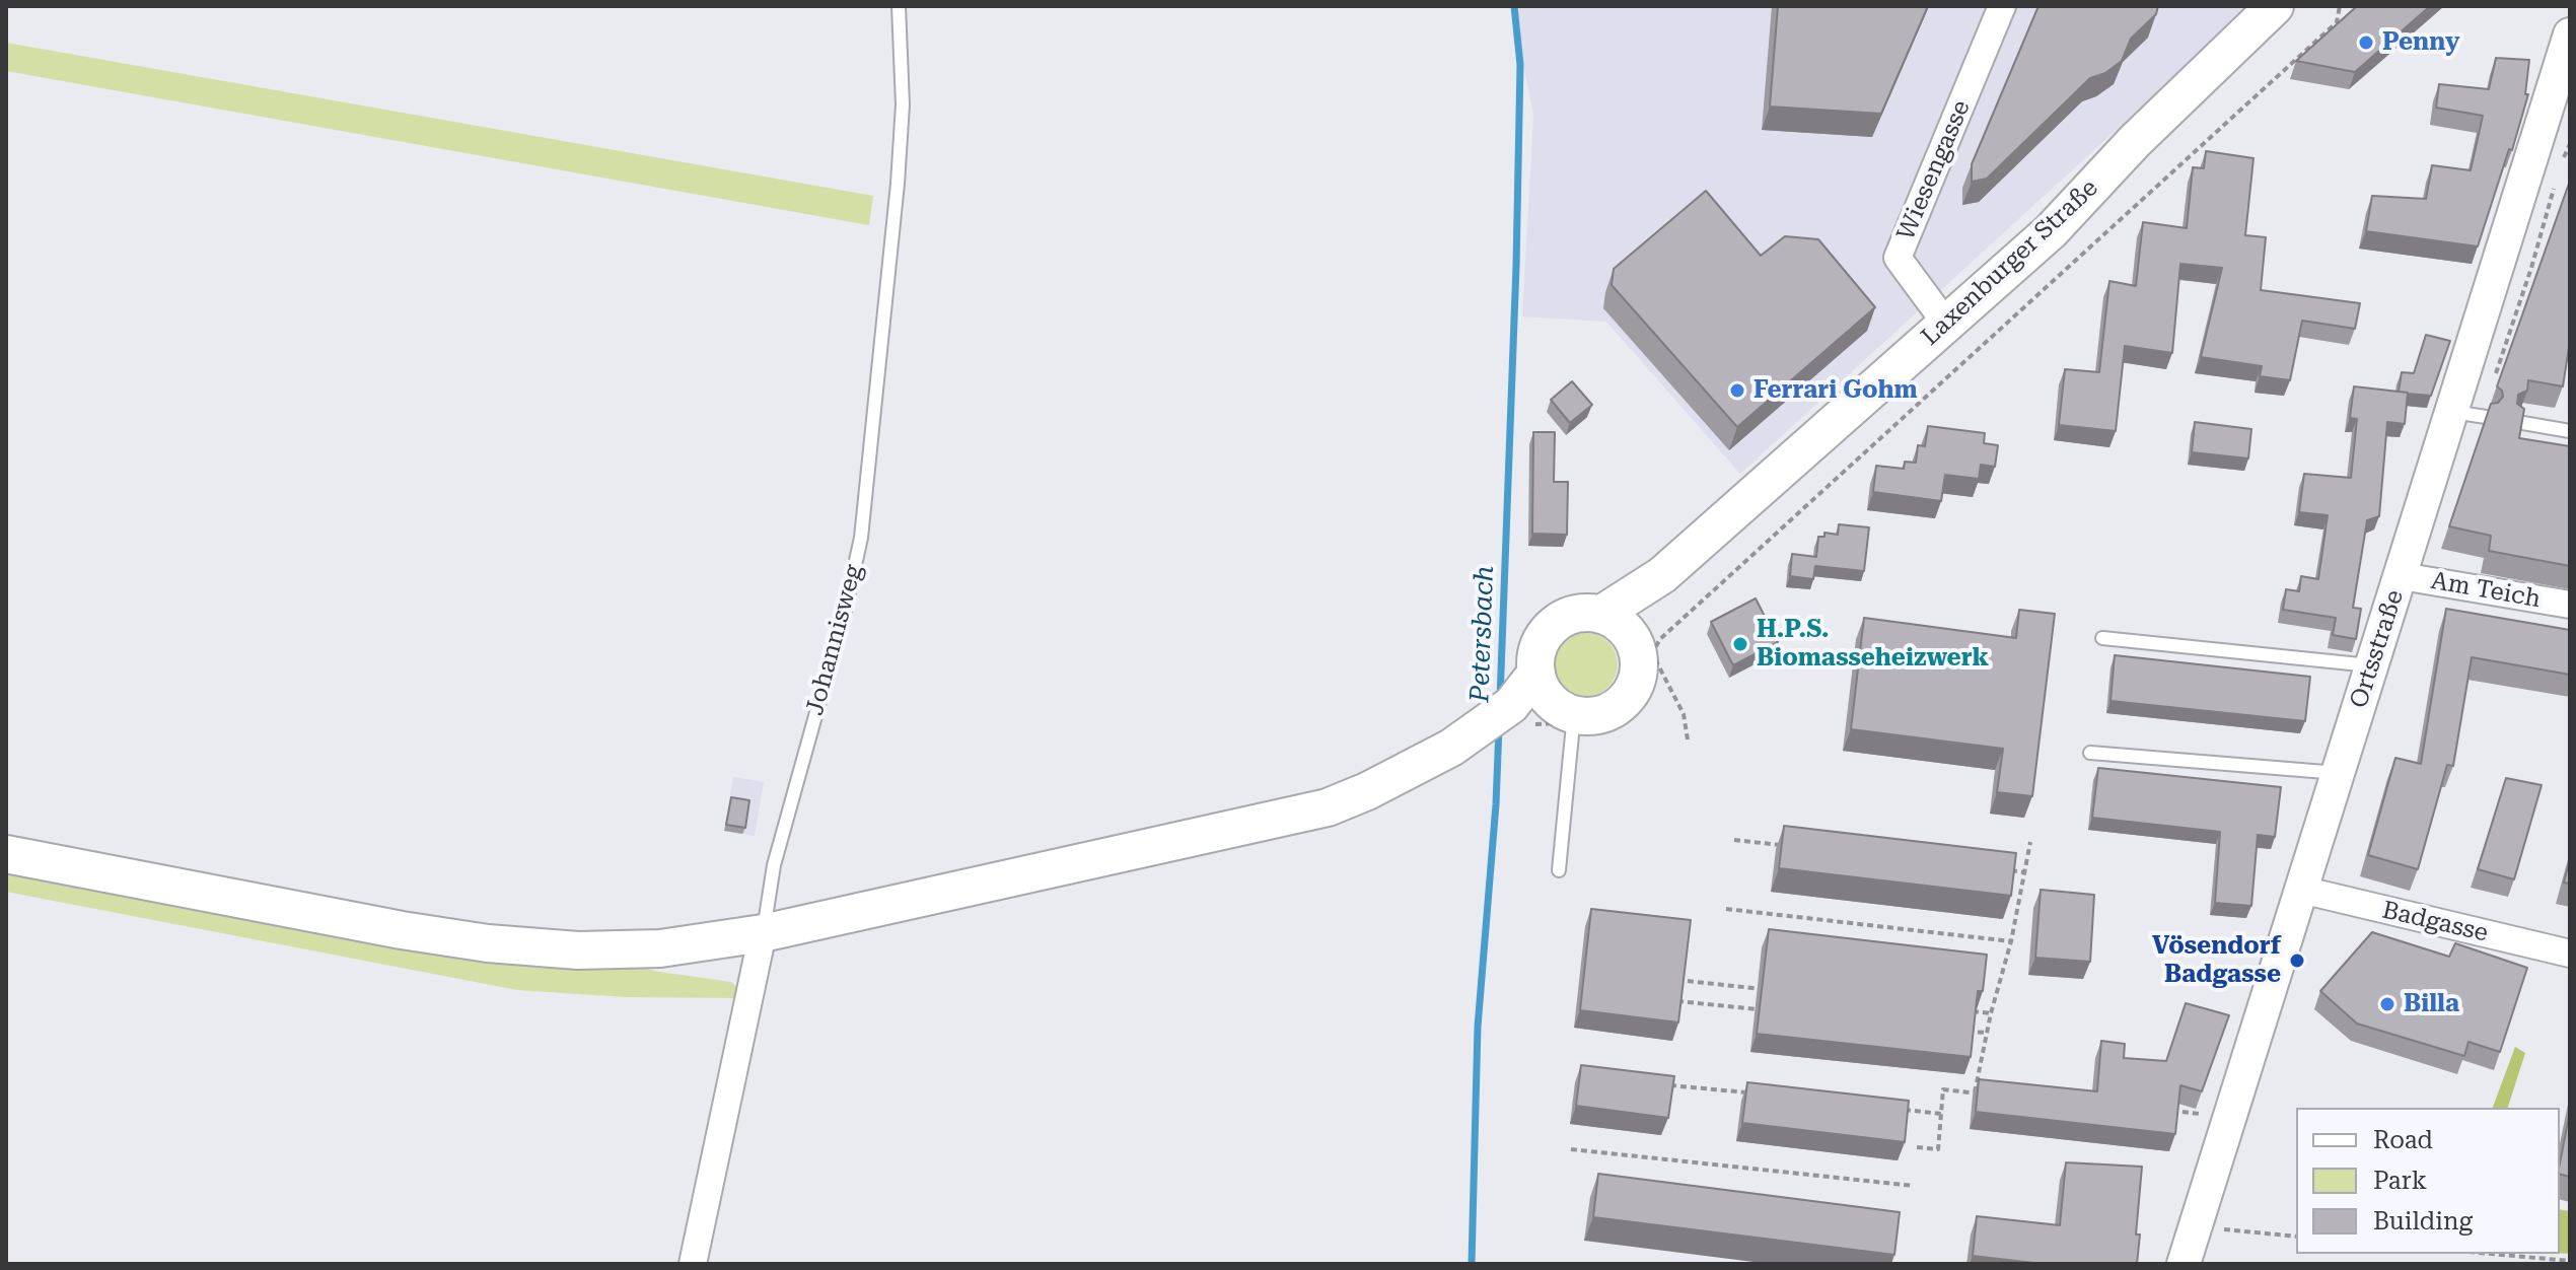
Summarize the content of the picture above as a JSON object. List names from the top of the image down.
{
  "streets": {
    "main road": ["Laxenburger Straße"],
    "street": [
      "Wiesengasse",
      "Am Teich",
      "Johannisweg",
      "Ortsstraße",
      "Badgasse"
    ]
  },
  "crossings": [
    ["Wiesengasse", "Laxenburger Straße"],
    ["Laxenburger Straße", "Johannisweg"],
    ["Am Teich", "Ortsstraße"],
    ["Ortsstraße", "Badgasse"]
  ],
  "water": ["Petersbach"],
  "places": [
    "Penny",
    "Ferrari Gohm",
    "H.P.S. Biomasseheizwerk",
    "Vösendorf Badgasse",
    "Billa"
  ],
  "legend": ["Road", "Park", "Building"]
}
